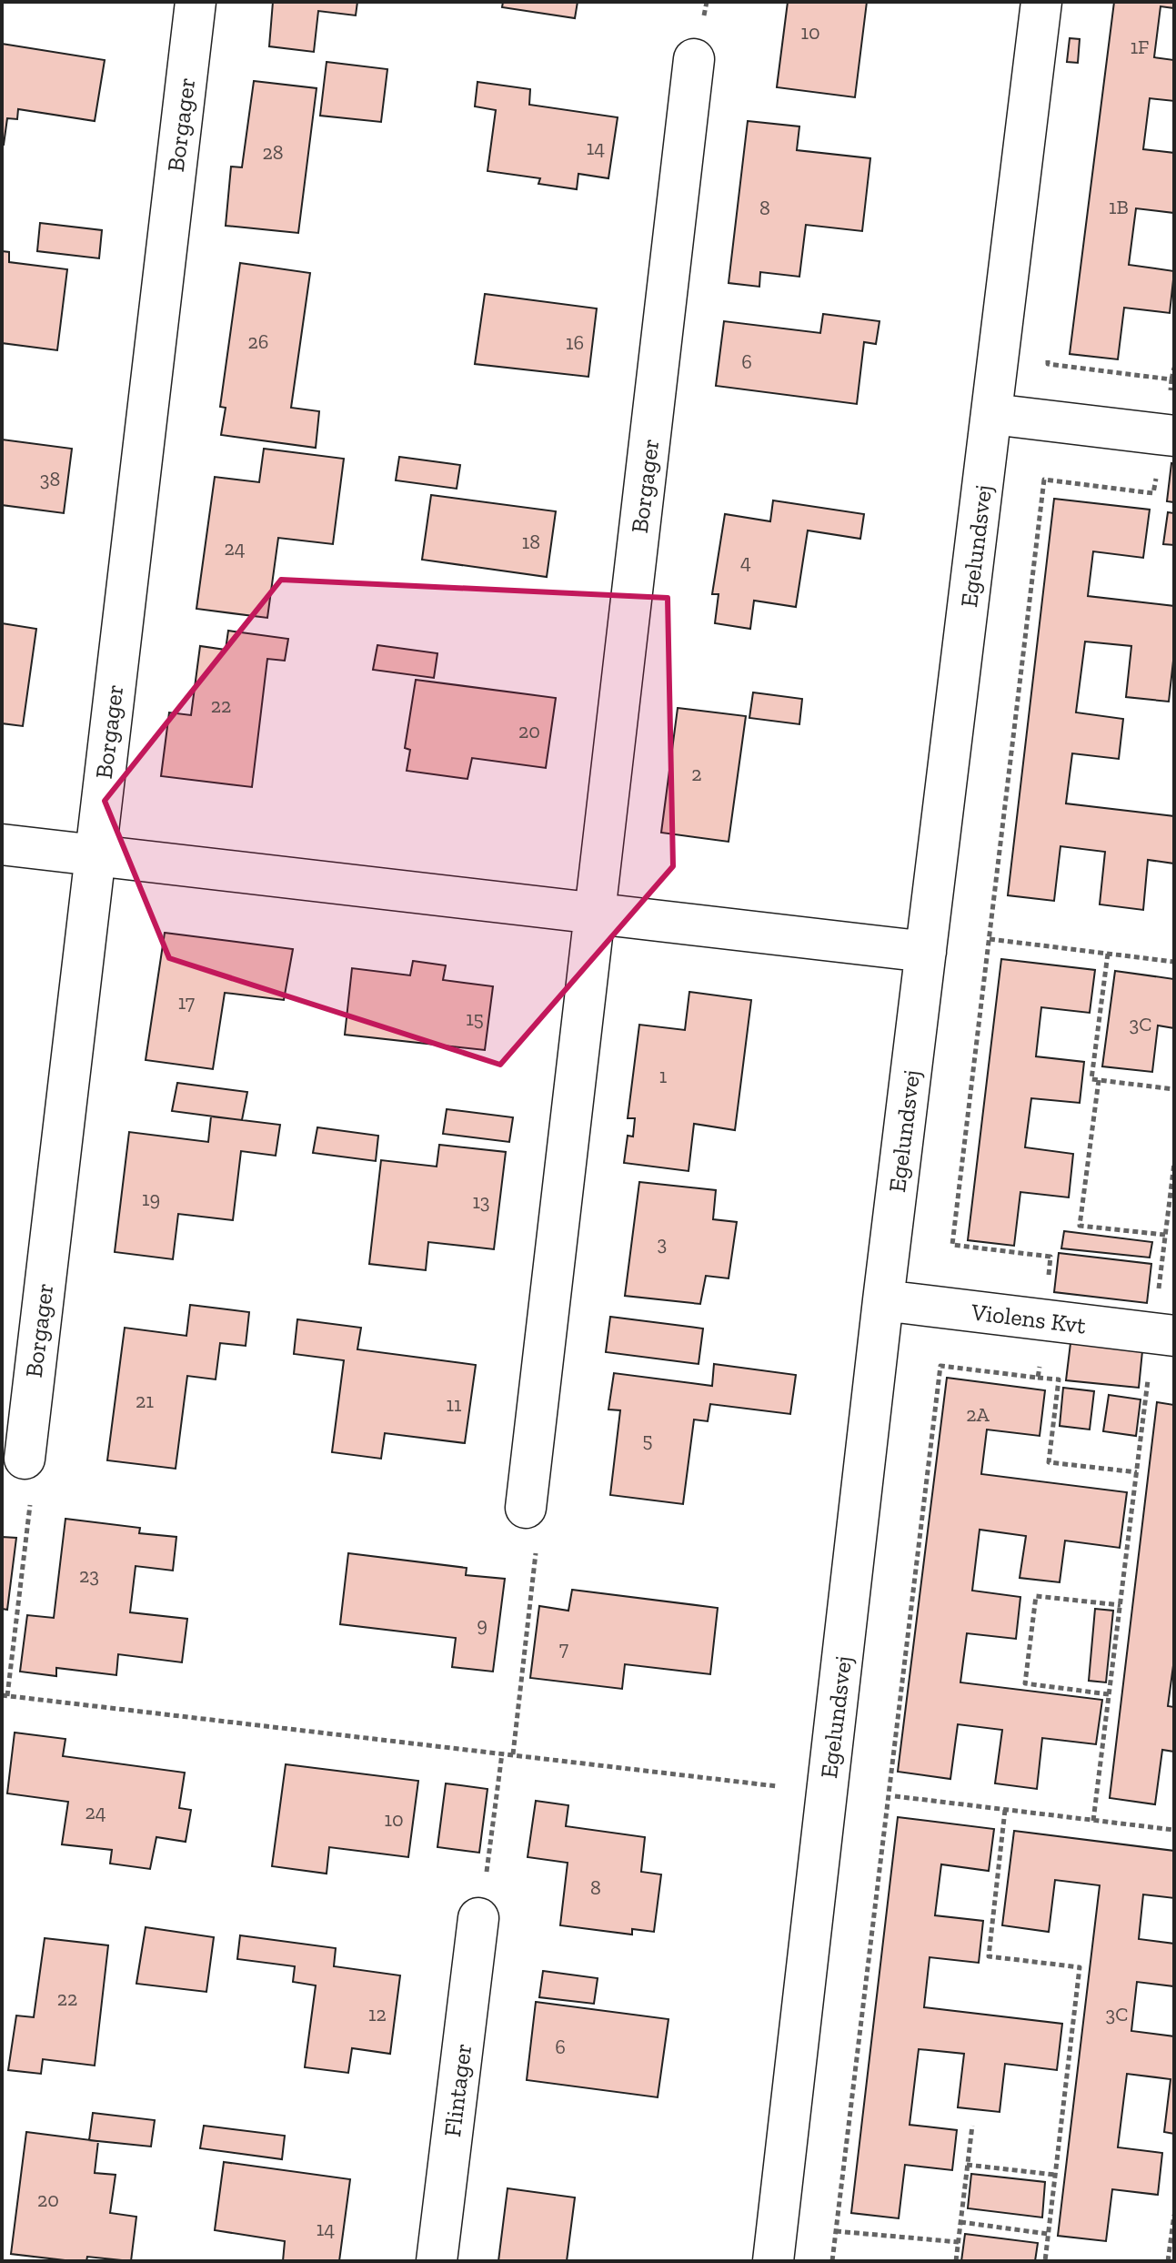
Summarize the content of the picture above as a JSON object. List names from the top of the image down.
{
  "streets": {
    "street": [
      "Borgager",
      "Egelundsvej",
      "Violens Kvt",
      "Flintager"
    ]
  },
  "crossings": [
    ["Egelundsvej", "Violens Kvt"]
  ],
  "house_numbers": [
    "10",
    "1F",
    "14",
    "28",
    "1B",
    "8",
    "26",
    "16",
    "6",
    "38",
    "18",
    "24",
    "4",
    "22",
    "20",
    "2",
    "17",
    "15",
    "3C",
    "1",
    "19",
    "13",
    "3",
    "21",
    "11",
    "2A",
    "5",
    "23",
    "9",
    "7",
    "24",
    "10",
    "8",
    "22",
    "12",
    "3C",
    "6",
    "20",
    "14"
  ]
}
